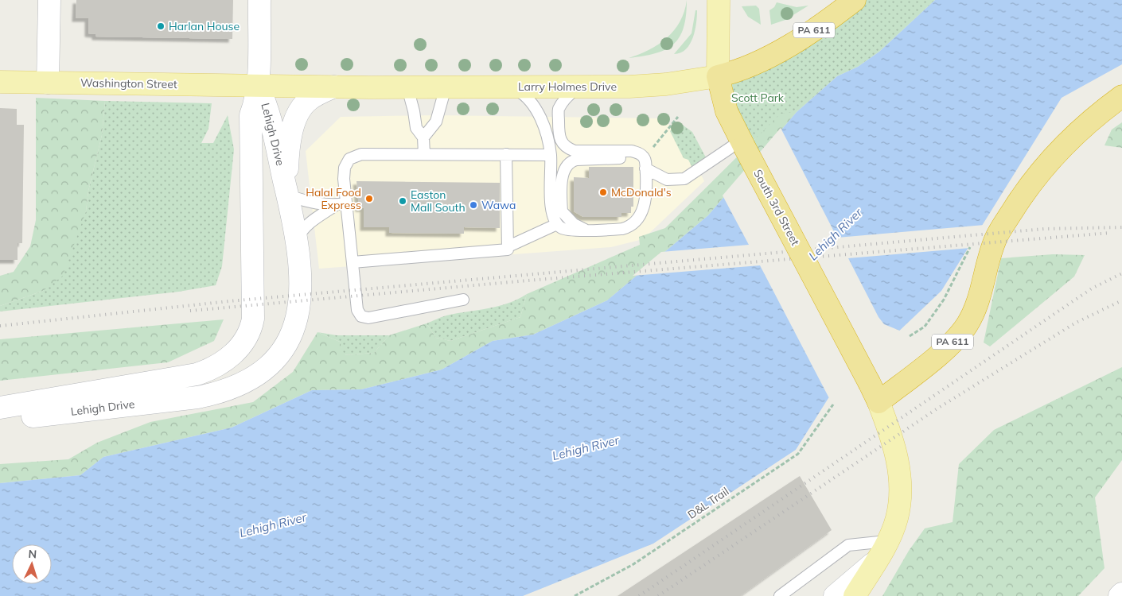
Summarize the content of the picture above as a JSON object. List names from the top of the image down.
{
  "streets": {
    "highway": ["PA 611", "Larry Holmes Drive", "South 3rd Street"],
    "main road": ["Washington Street"],
    "street": ["Lehigh Drive"],
    "path": ["D&L Trail"]
  },
  "crossings": [
    ["PA 611", "South 3rd Street"],
    ["Washington Street", "Larry Holmes Drive"],
    ["Washington Street", "Lehigh Drive"],
    ["Larry Holmes Drive", "Lehigh Drive"],
    ["Larry Holmes Drive", "South 3rd Street"]
  ],
  "water": ["Lehigh River"],
  "parks": ["Scott Park"],
  "places": [
    "Harlan House",
    "McDonald's",
    "Halal Food Express",
    "Easton Mall South",
    "Wawa"
  ],
  "north": "top"
}
